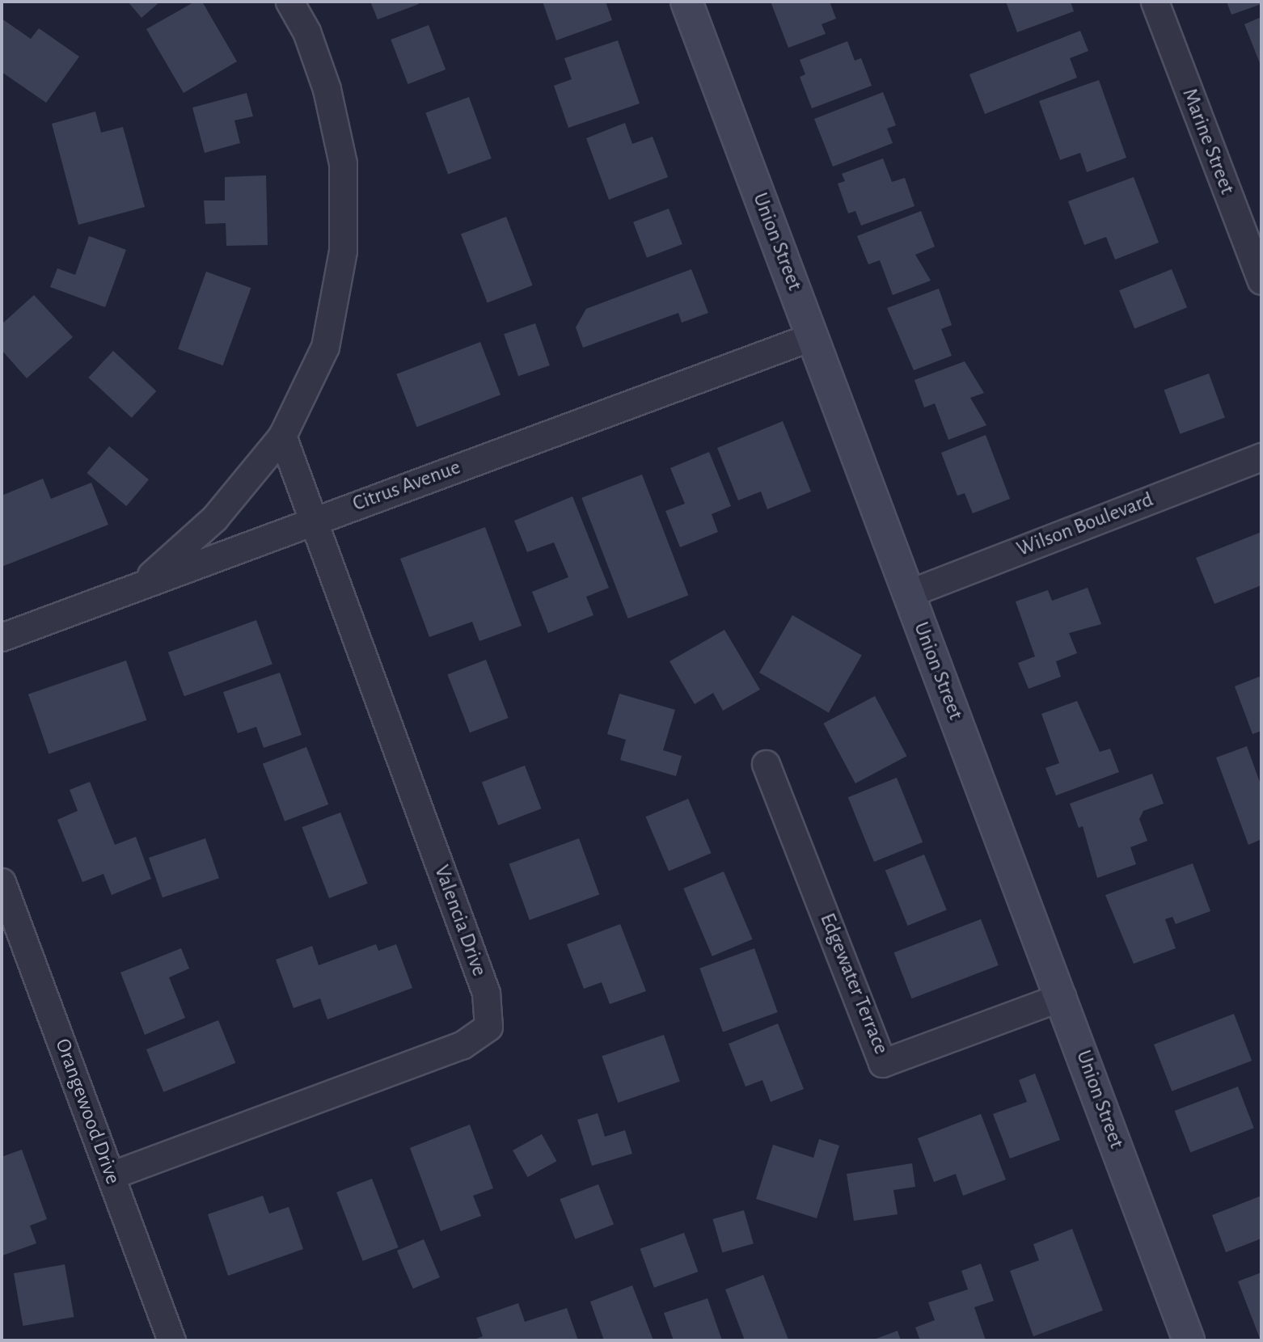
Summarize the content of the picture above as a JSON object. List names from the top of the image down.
{
  "streets": {
    "street": [
      "Marine Street",
      "Union Street",
      "Citrus Avenue",
      "Wilson Boulevard",
      "Valencia Drive",
      "Edgewater Terrace",
      "Orangewood Drive"
    ]
  },
  "crossings": [
    ["Union Street", "Citrus Avenue"],
    ["Union Street", "Wilson Boulevard"],
    ["Union Street", "Edgewater Terrace"],
    ["Citrus Avenue", "Valencia Drive"],
    ["Valencia Drive", "Orangewood Drive"]
  ]
}
